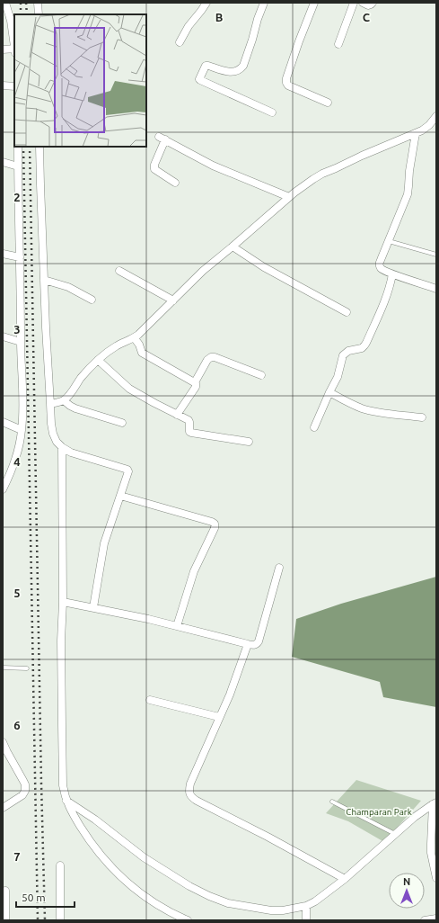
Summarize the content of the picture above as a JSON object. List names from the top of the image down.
{
  "parks": ["Champaran Park"],
  "scale_bar": "50 m",
  "north": "top",
  "grid": {
    "columns": ["B", "C"],
    "rows": [
      "2",
      "3",
      "4",
      "5",
      "6",
      "7"
    ]
  }
}
